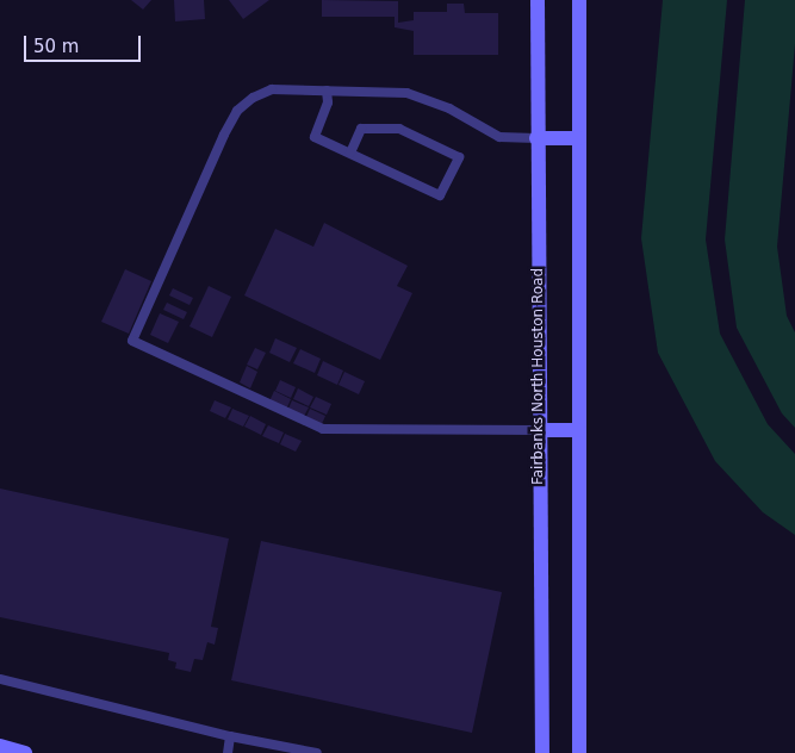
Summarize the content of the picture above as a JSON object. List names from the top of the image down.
{
  "streets": {
    "main road": ["Fairbanks North Houston Road"]
  },
  "scale_bar": "50 m"
}
